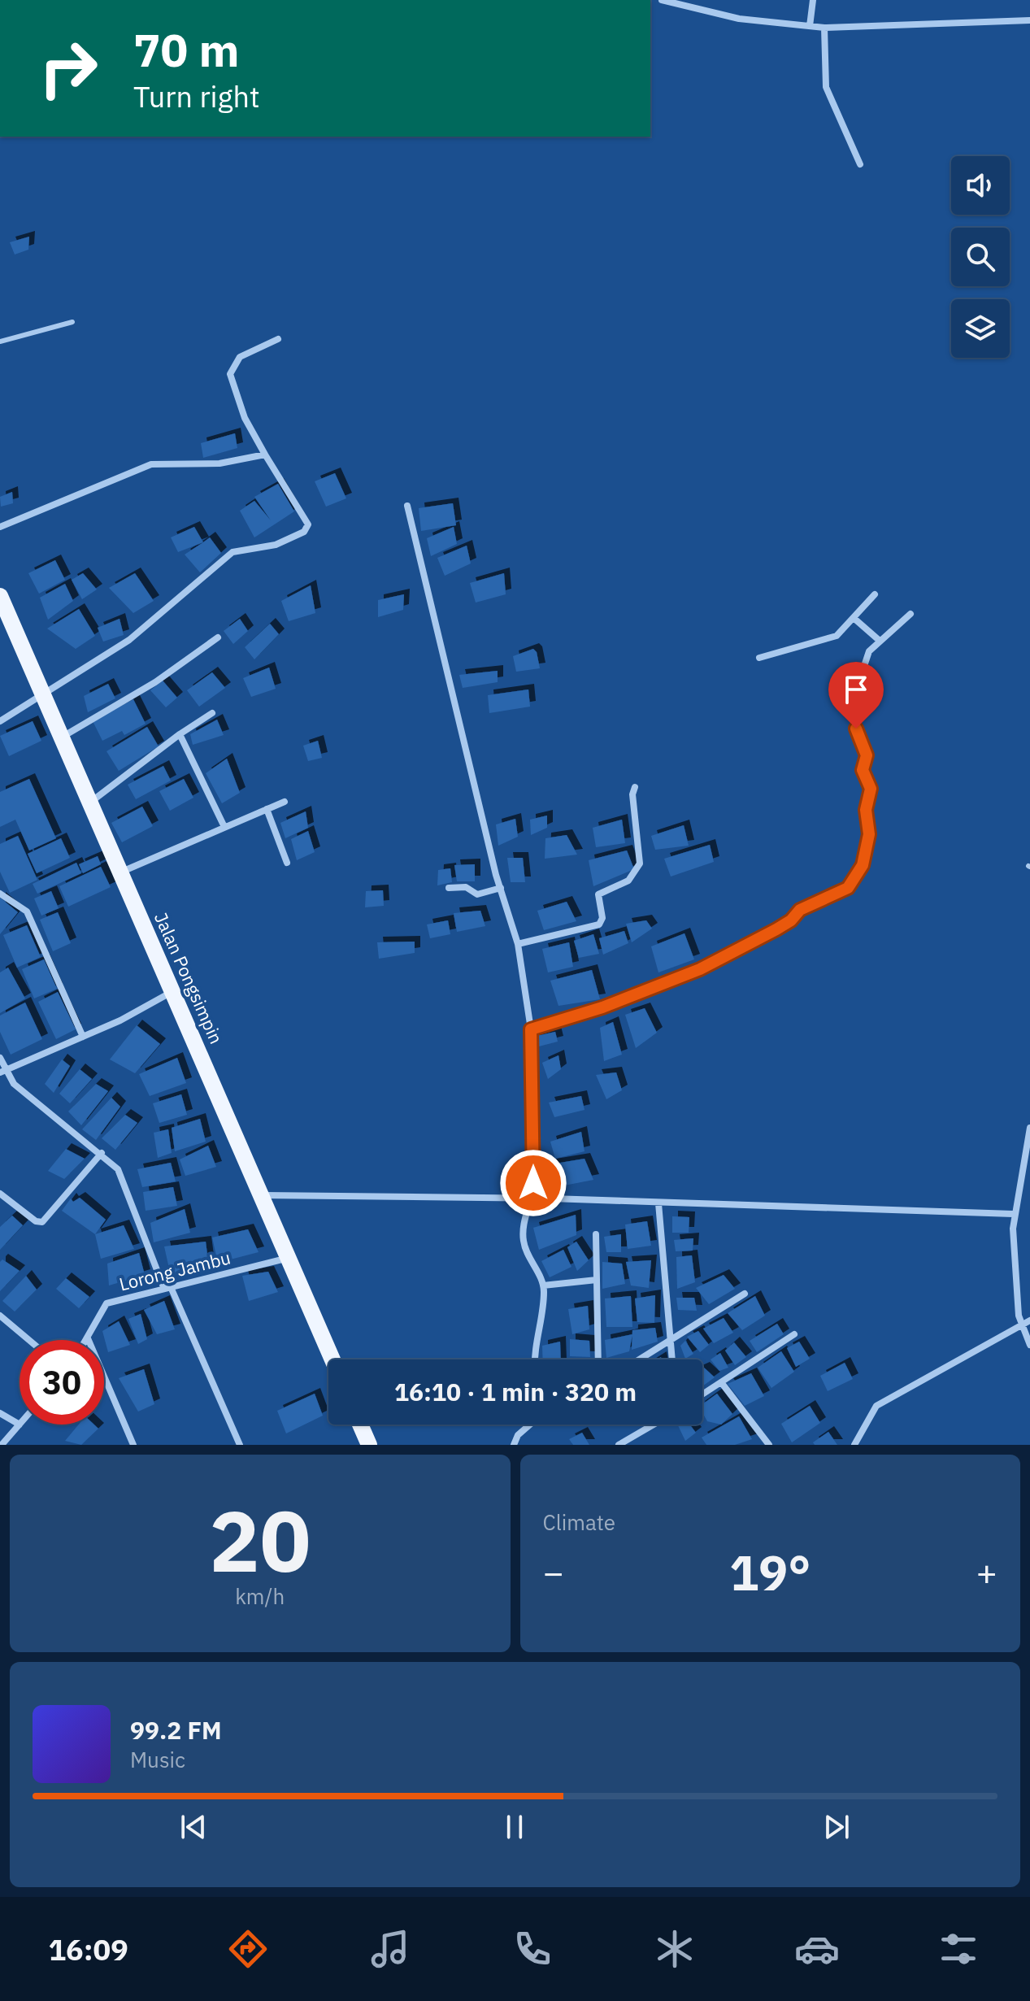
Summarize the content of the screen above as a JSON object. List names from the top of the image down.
{
  "streets": {
    "main road": ["Jalan Pongsimpin"],
    "street": ["Lorong Jambu"]
  },
  "crossings": [
    ["Jalan Pongsimpin", "Lorong Jambu"]
  ],
  "page": {
    "turn": ["70 m", "Turn right"],
    "limit": "30",
    "trip": "16:10 · 1 min · 320 m",
    "tile": [
      ["20", "km/h"],
      "Climate"
    ],
    "heat": ["−", "19°", "+"],
    "song": ["99.2 FM", "Music"],
    "tabs": "16:09"
  }
}
